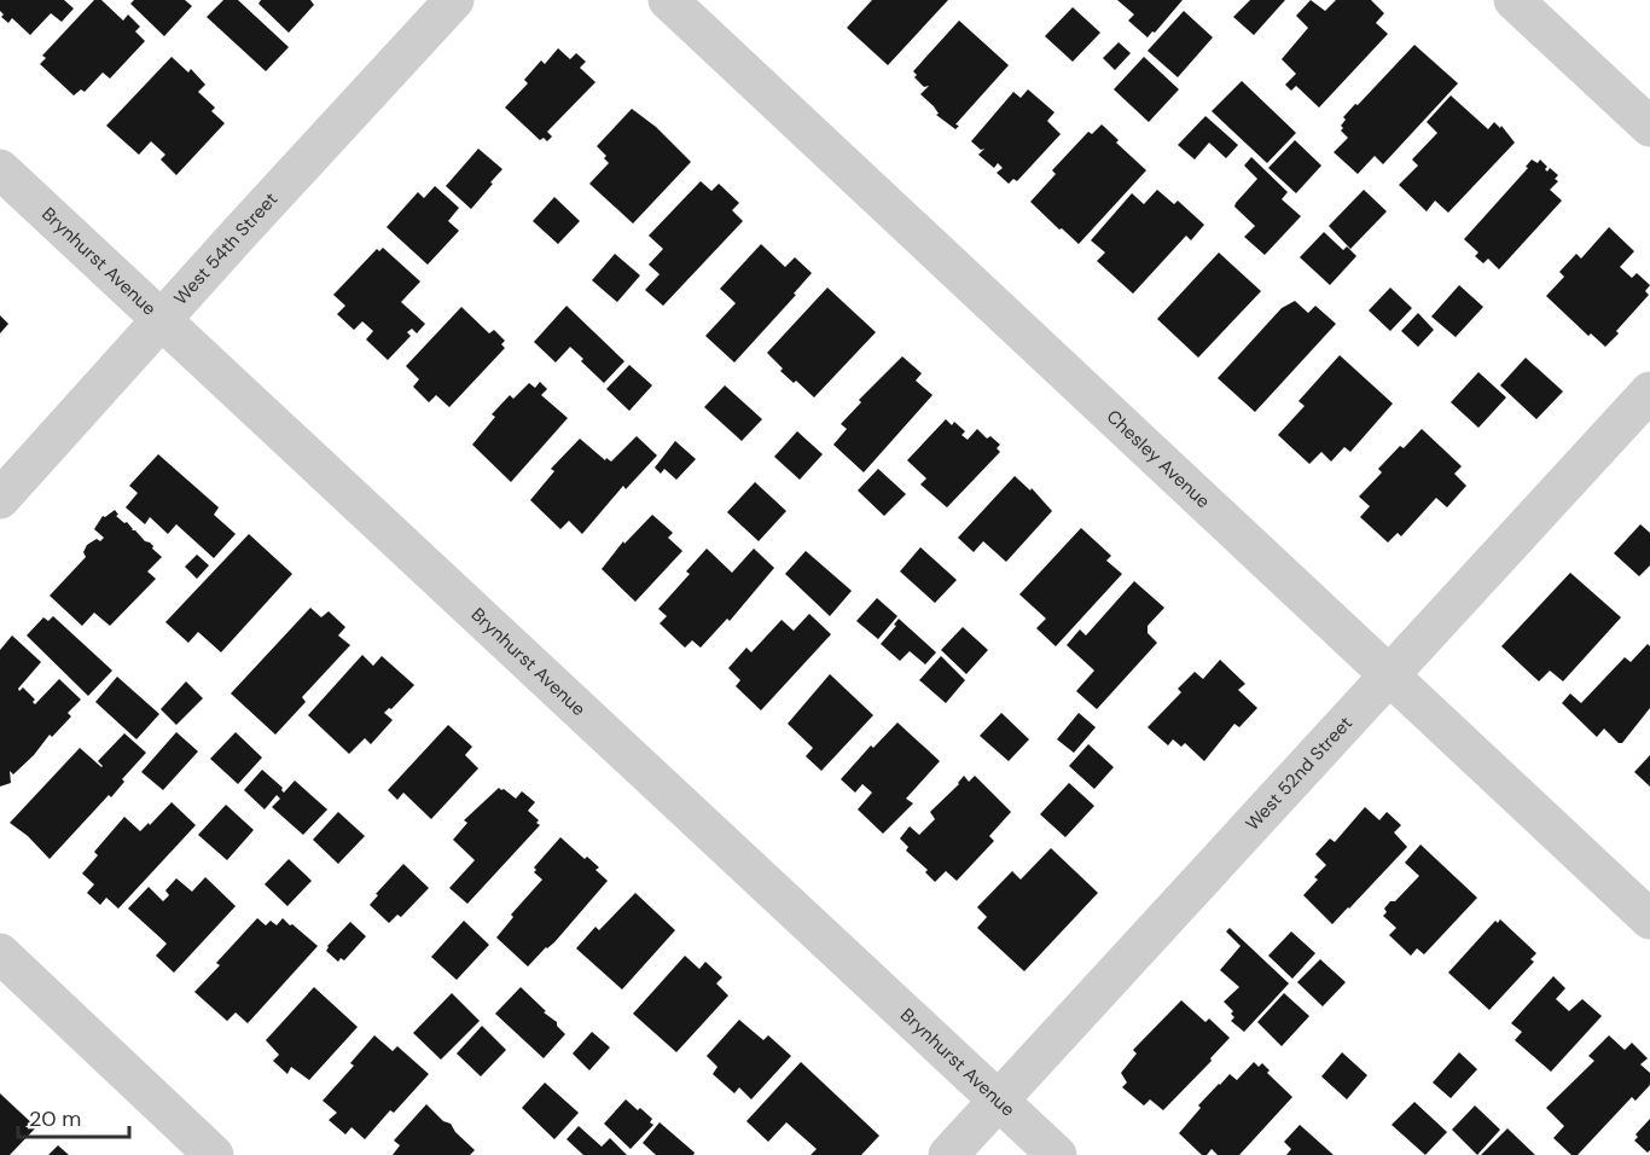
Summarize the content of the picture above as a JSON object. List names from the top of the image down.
{
  "streets": {
    "street": [
      "West 54th Street",
      "Brynhurst Avenue",
      "Chesley Avenue",
      "West 52nd Street"
    ]
  },
  "crossings": [
    ["West 54th Street", "Brynhurst Avenue"],
    ["Brynhurst Avenue", "West 52nd Street"],
    ["Chesley Avenue", "West 52nd Street"]
  ],
  "scale_bar": "20 m"
}
